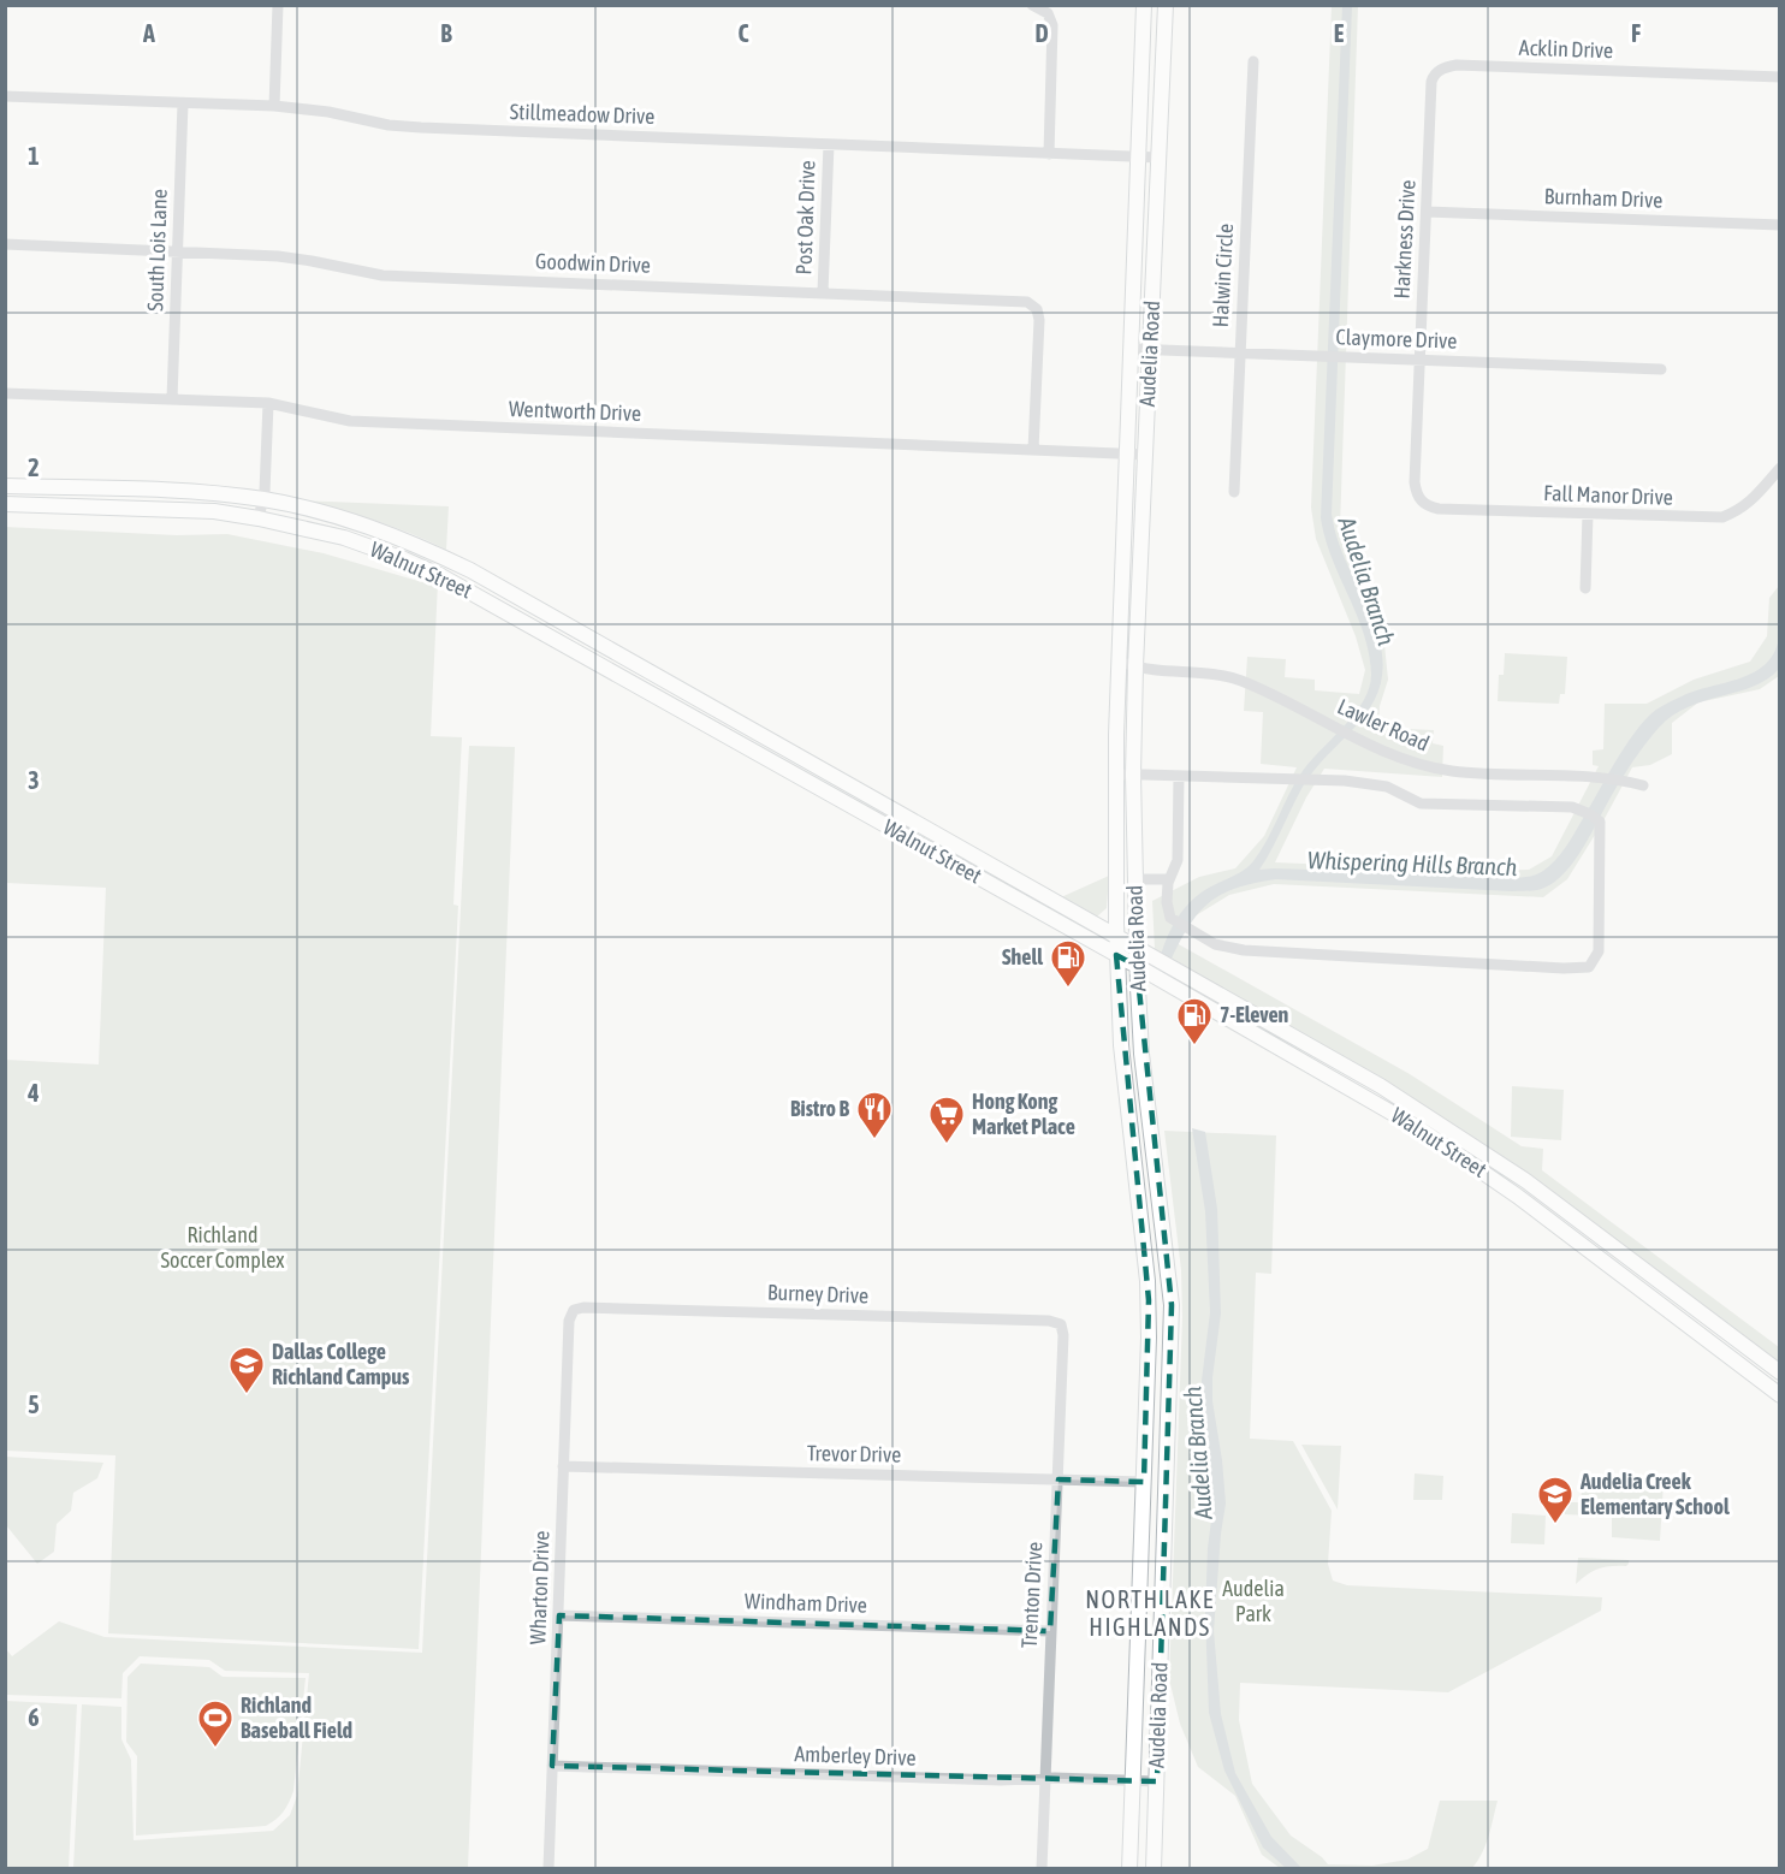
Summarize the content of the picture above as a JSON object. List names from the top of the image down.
{
  "streets": {
    "main road": ["Audelia Road", "Walnut Street"],
    "street": [
      "Acklin Drive",
      "Stillmeadow Drive",
      "Burnham Drive",
      "Post Oak Drive",
      "Harkness Drive",
      "South Lois Lane",
      "Goodwin Drive",
      "Halwin Circle",
      "Claymore Drive",
      "Wentworth Drive",
      "Fall Manor Drive",
      "Lawler Road",
      "Burney Drive",
      "Trevor Drive",
      "Wharton Drive",
      "Trenton Drive",
      "Windham Drive",
      "Amberley Drive"
    ]
  },
  "crossings": [
    ["Acklin Drive", "Harkness Drive"],
    ["Stillmeadow Drive", "Post Oak Drive"],
    ["Stillmeadow Drive", "South Lois Lane"],
    ["Stillmeadow Drive", "Audelia Road"],
    ["Burnham Drive", "Harkness Drive"],
    ["Post Oak Drive", "Goodwin Drive"],
    ["Harkness Drive", "Claymore Drive"],
    ["Harkness Drive", "Fall Manor Drive"],
    ["South Lois Lane", "Goodwin Drive"],
    ["South Lois Lane", "Wentworth Drive"],
    ["Goodwin Drive", "Wentworth Drive"],
    ["Halwin Circle", "Claymore Drive"],
    ["Claymore Drive", "Audelia Road"],
    ["Audelia Road", "Wentworth Drive"],
    ["Audelia Road", "Walnut Street"],
    ["Audelia Road", "Lawler Road"],
    ["Audelia Road", "Trevor Drive"],
    ["Audelia Road", "Amberley Drive"],
    ["Burney Drive", "Wharton Drive"],
    ["Burney Drive", "Trenton Drive"],
    ["Trevor Drive", "Wharton Drive"],
    ["Trevor Drive", "Trenton Drive"],
    ["Wharton Drive", "Windham Drive"],
    ["Wharton Drive", "Amberley Drive"],
    ["Trenton Drive", "Windham Drive"],
    ["Trenton Drive", "Amberley Drive"]
  ],
  "districts": ["NORTH LAKE HIGHLANDS"],
  "water": ["Audelia Branch", "Whispering Hills Branch"],
  "parks": ["Richland Soccer Complex", "Audelia Park"],
  "places": {
    "fuel station": ["Shell", "7-Eleven"],
    "restaurant": ["Bistro B"],
    "supermarket": ["Hong Kong Market Place"],
    "school or university": ["Dallas College Richland Campus", "Audelia Creek Elementary School"],
    "sports": ["Richland Baseball Field"]
  },
  "grid": {
    "columns": [
      "A",
      "B",
      "C",
      "D",
      "E",
      "F"
    ],
    "rows": [
      "1",
      "2",
      "3",
      "4",
      "5",
      "6"
    ]
  }
}
